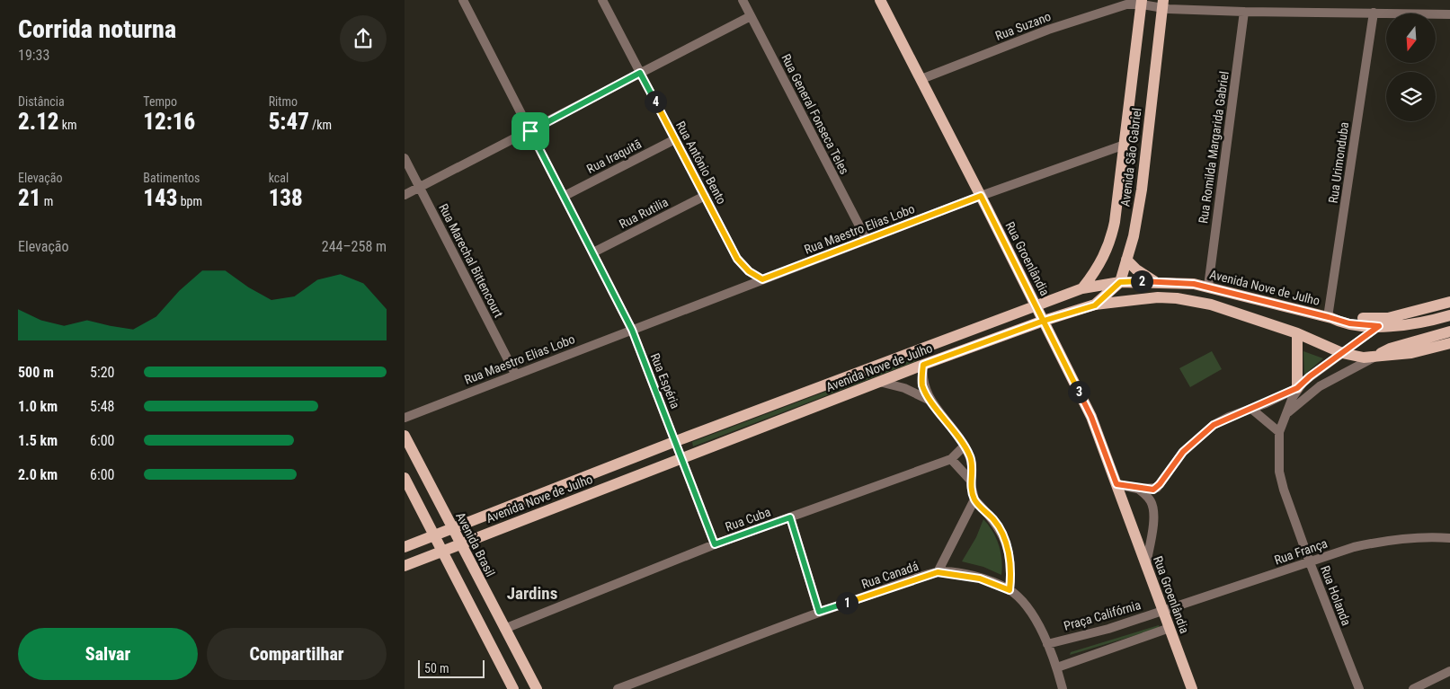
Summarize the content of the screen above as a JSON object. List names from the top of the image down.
{
  "streets": {
    "main road": [
      "Avenida São Gabriel",
      "Rua Groenlândia",
      "Avenida Nove de Julho",
      "Avenida Brasil"
    ],
    "street": [
      "Rua Suzano",
      "Rua General Fonseca Teles",
      "Rua Romilda Margarida Gabriel",
      "Rua Iraquitã",
      "Rua Antônio Bento",
      "Rua Urimonduba",
      "Rua Rutilia",
      "Rua Maestro Elias Lobo",
      "Rua Marechal Bittencourt",
      "Rua Espéria",
      "Rua Cuba",
      "Rua França",
      "Rua Canadá",
      "Rua Holanda",
      "Praça Califórnia"
    ]
  },
  "crossings": [
    ["Rua Suzano", "Rua Romilda Margarida Gabriel"],
    ["Rua Suzano", "Avenida São Gabriel"],
    ["Rua Suzano", "Rua Urimonduba"],
    ["Rua Suzano", "Rua Groenlândia"],
    ["Rua General Fonseca Teles", "Rua Maestro Elias Lobo"],
    ["Rua Romilda Margarida Gabriel", "Avenida Nove de Julho"],
    ["Rua Iraquitã", "Rua Antônio Bento"],
    ["Rua Iraquitã", "Rua Espéria"],
    ["Avenida São Gabriel", "Rua Maestro Elias Lobo"],
    ["Avenida São Gabriel", "Avenida Nove de Julho"],
    ["Rua Antônio Bento", "Rua Rutilia"],
    ["Rua Antônio Bento", "Rua Maestro Elias Lobo"],
    ["Rua Urimonduba", "Avenida Nove de Julho"],
    ["Rua Rutilia", "Rua Espéria"],
    ["Rua Maestro Elias Lobo", "Rua Groenlândia"],
    ["Rua Maestro Elias Lobo", "Rua Marechal Bittencourt"],
    ["Rua Maestro Elias Lobo", "Rua Espéria"],
    ["Rua Groenlândia", "Avenida Nove de Julho"],
    ["Rua Groenlândia", "Rua França"],
    ["Rua Groenlândia", "Praça Califórnia"],
    ["Avenida Nove de Julho", "Rua Espéria"],
    ["Avenida Nove de Julho", "Avenida Brasil"],
    ["Rua Espéria", "Rua Cuba"],
    ["Rua Cuba", "Avenida Brasil"],
    ["Rua França", "Rua Holanda"],
    ["Rua França", "Praça Califórnia"],
    ["Rua Canadá", "Praça Califórnia"]
  ],
  "districts": ["Jardins"],
  "scale_bar": "50 m",
  "north": "bottom",
  "page": {
    "heading": ["Corrida noturna", "19:33"],
    "stats": [
      ["Distância", "2.12 km"],
      ["Tempo", "12:16"],
      ["Ritmo", "5:47 /km"],
      ["Elevação", "21 m"],
      ["Batimentos", "143 bpm"],
      ["kcal", "138"]
    ],
    "pins": [
      "4",
      "2",
      "3",
      "1"
    ],
    "chart": ["Elevação", "244–258 m"],
    "list": [
      {
        "name": "500 m",
        "note": "5:20"
      },
      {
        "name": "1.0 km",
        "note": "5:48"
      },
      {
        "name": "1.5 km",
        "note": "6:00"
      },
      {
        "name": "2.0 km",
        "note": "6:00"
      }
    ],
    "buttons": ["Salvar", "Compartilhar"],
    "scale": "50 m"
  }
}
